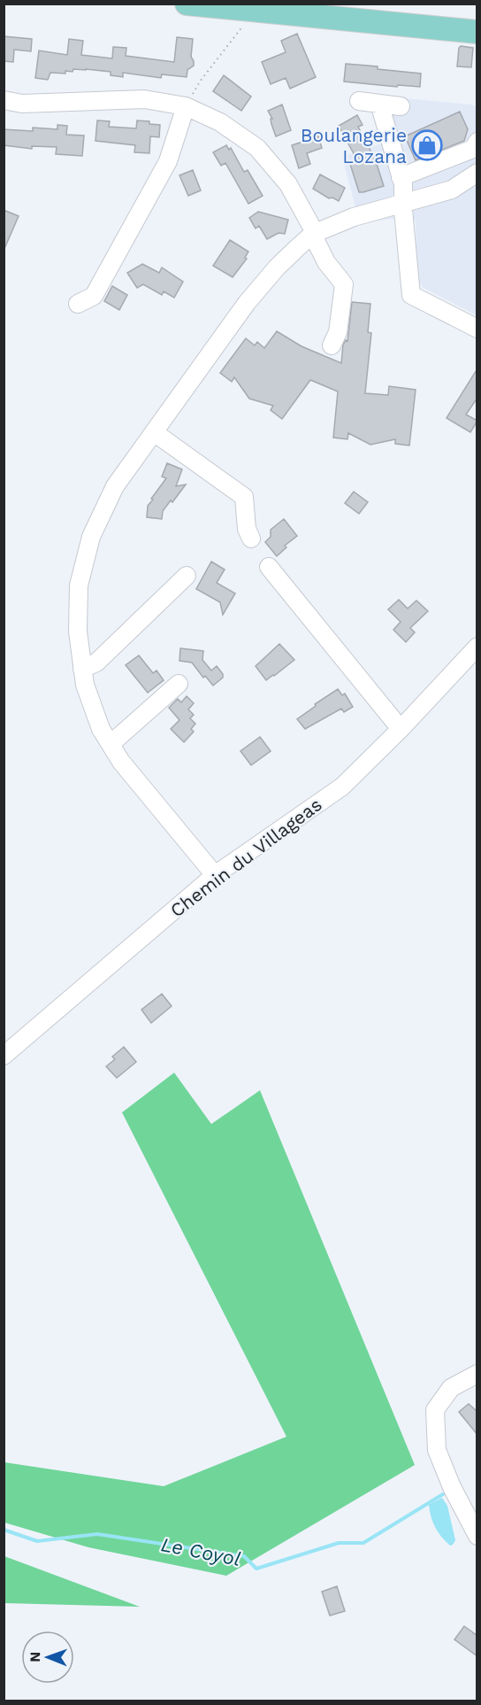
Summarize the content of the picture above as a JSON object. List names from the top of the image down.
{
  "streets": {
    "street": ["Chemin du Villageas"]
  },
  "water": ["Le Coyol"],
  "places": {
    "shop": ["Boulangerie Lozana"]
  },
  "north": "left"
}
